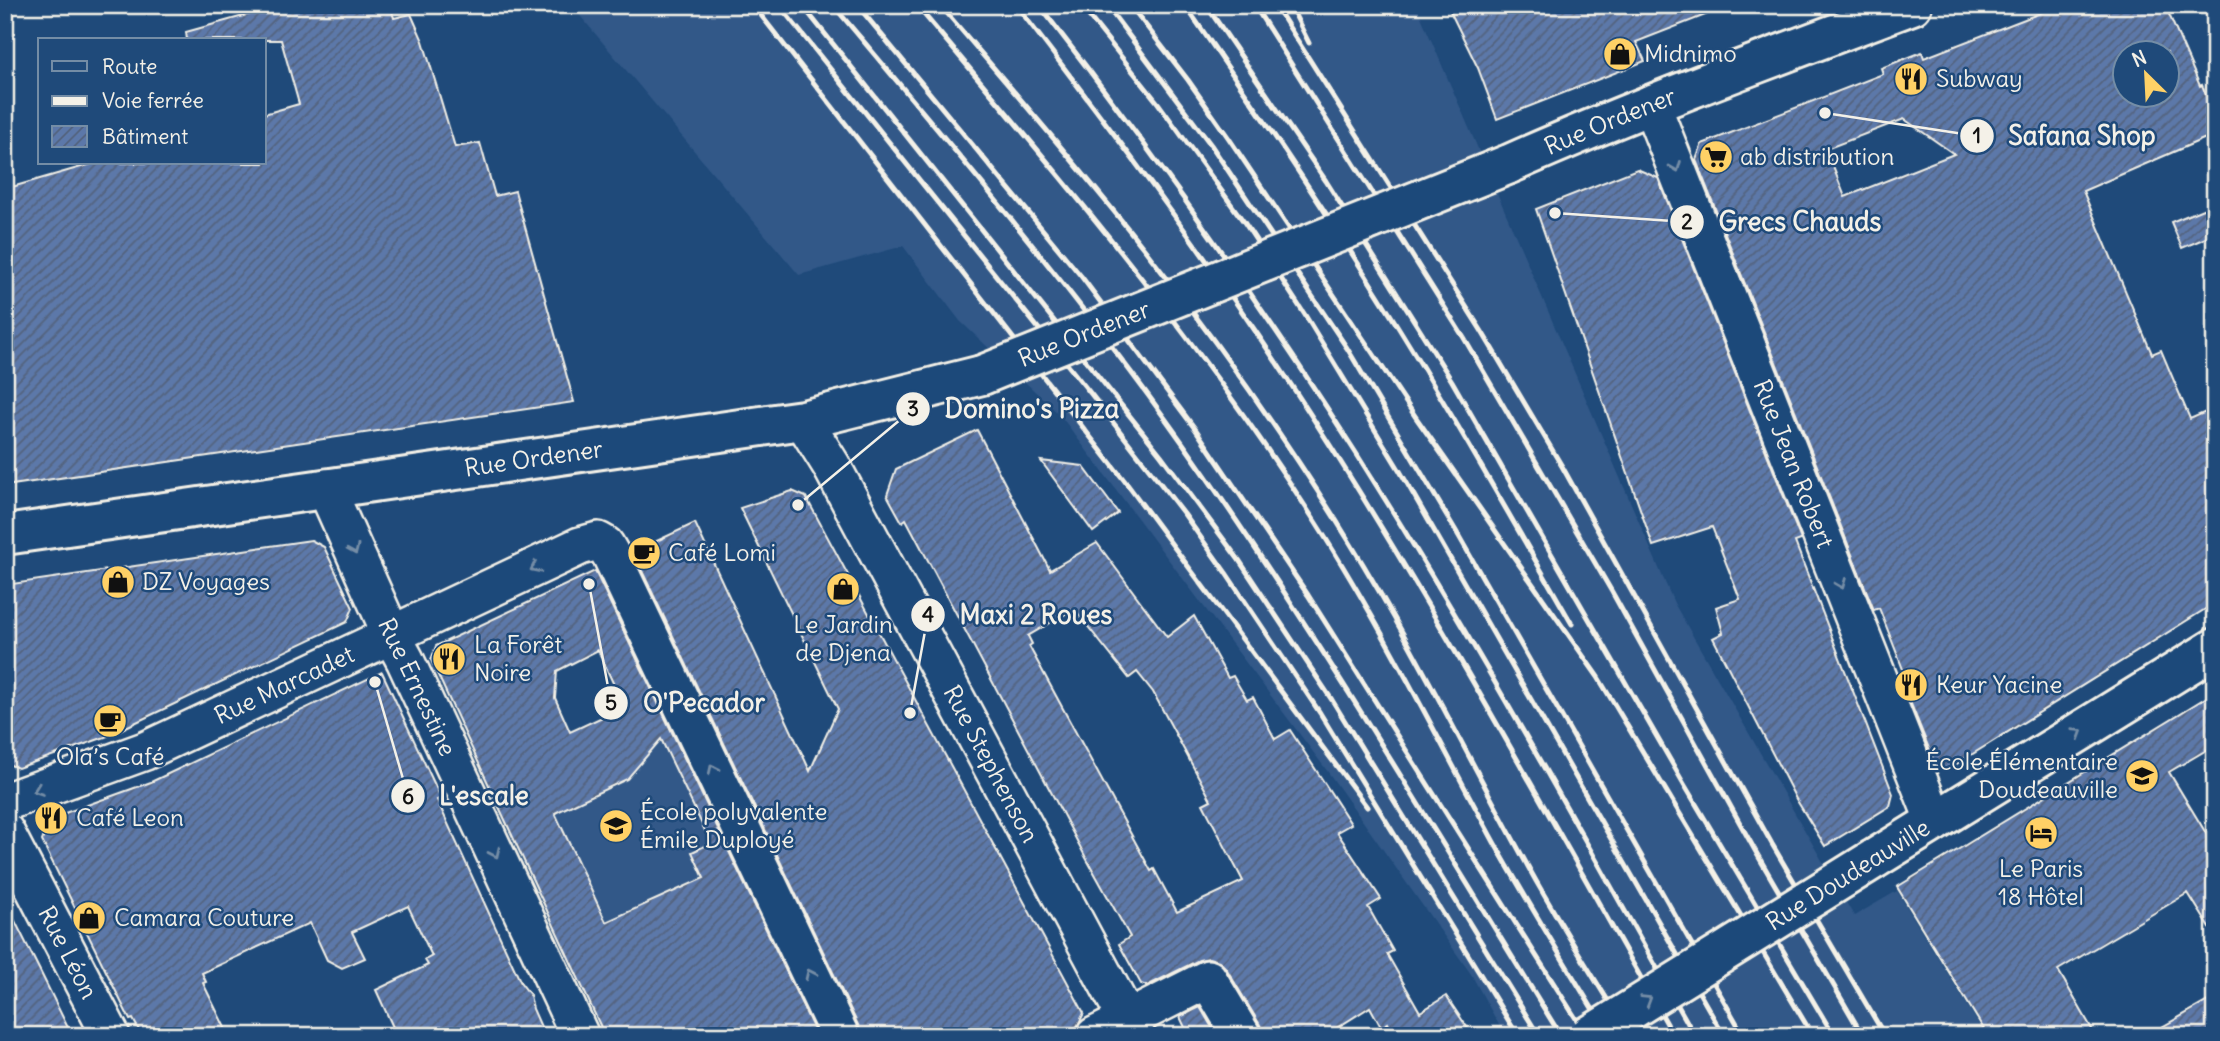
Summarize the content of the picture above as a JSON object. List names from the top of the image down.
{
  "streets": {
    "main road": ["Rue Ordener", "Rue Doudeauville"],
    "street": [
      "Rue Jean Robert",
      "Rue Marcadet",
      "Rue Ernestine",
      "Rue Stephenson",
      "Rue Léon"
    ]
  },
  "crossings": [
    ["Rue Ordener", "Rue Jean Robert"],
    ["Rue Ordener", "Rue Ernestine"],
    ["Rue Ordener", "Rue Stephenson"],
    ["Rue Jean Robert", "Rue Doudeauville"],
    ["Rue Marcadet", "Rue Ernestine"]
  ],
  "one_way": ["Rue Jean Robert", "Rue Ernestine", "Rue Doudeauville"],
  "places": {
    "shop": [
      "Midnimo",
      "DZ Voyages",
      "Le Jardin de Djena",
      "Camara Couture"
    ],
    "restaurant": [
      "Subway",
      "La Forêt Noire",
      "Keur Yacine",
      "Café Leon"
    ],
    "other": [
      "Safana Shop",
      "Grecs Chauds",
      "Domino's Pizza",
      "O'Pecador",
      "L'escale",
      "Maxi 2 Roues"
    ],
    "supermarket": ["ab distribution"],
    "cafe": ["Café Lomi", "Ola’s Café"],
    "school or university": ["École Élémentaire Doudeauville", "École polyvalente Émile Duployé"],
    "hotel": ["Le Paris 18 Hôtel"]
  },
  "legend": ["Route", "Voie ferrée", "Bâtiment"],
  "north": "top left"
}
